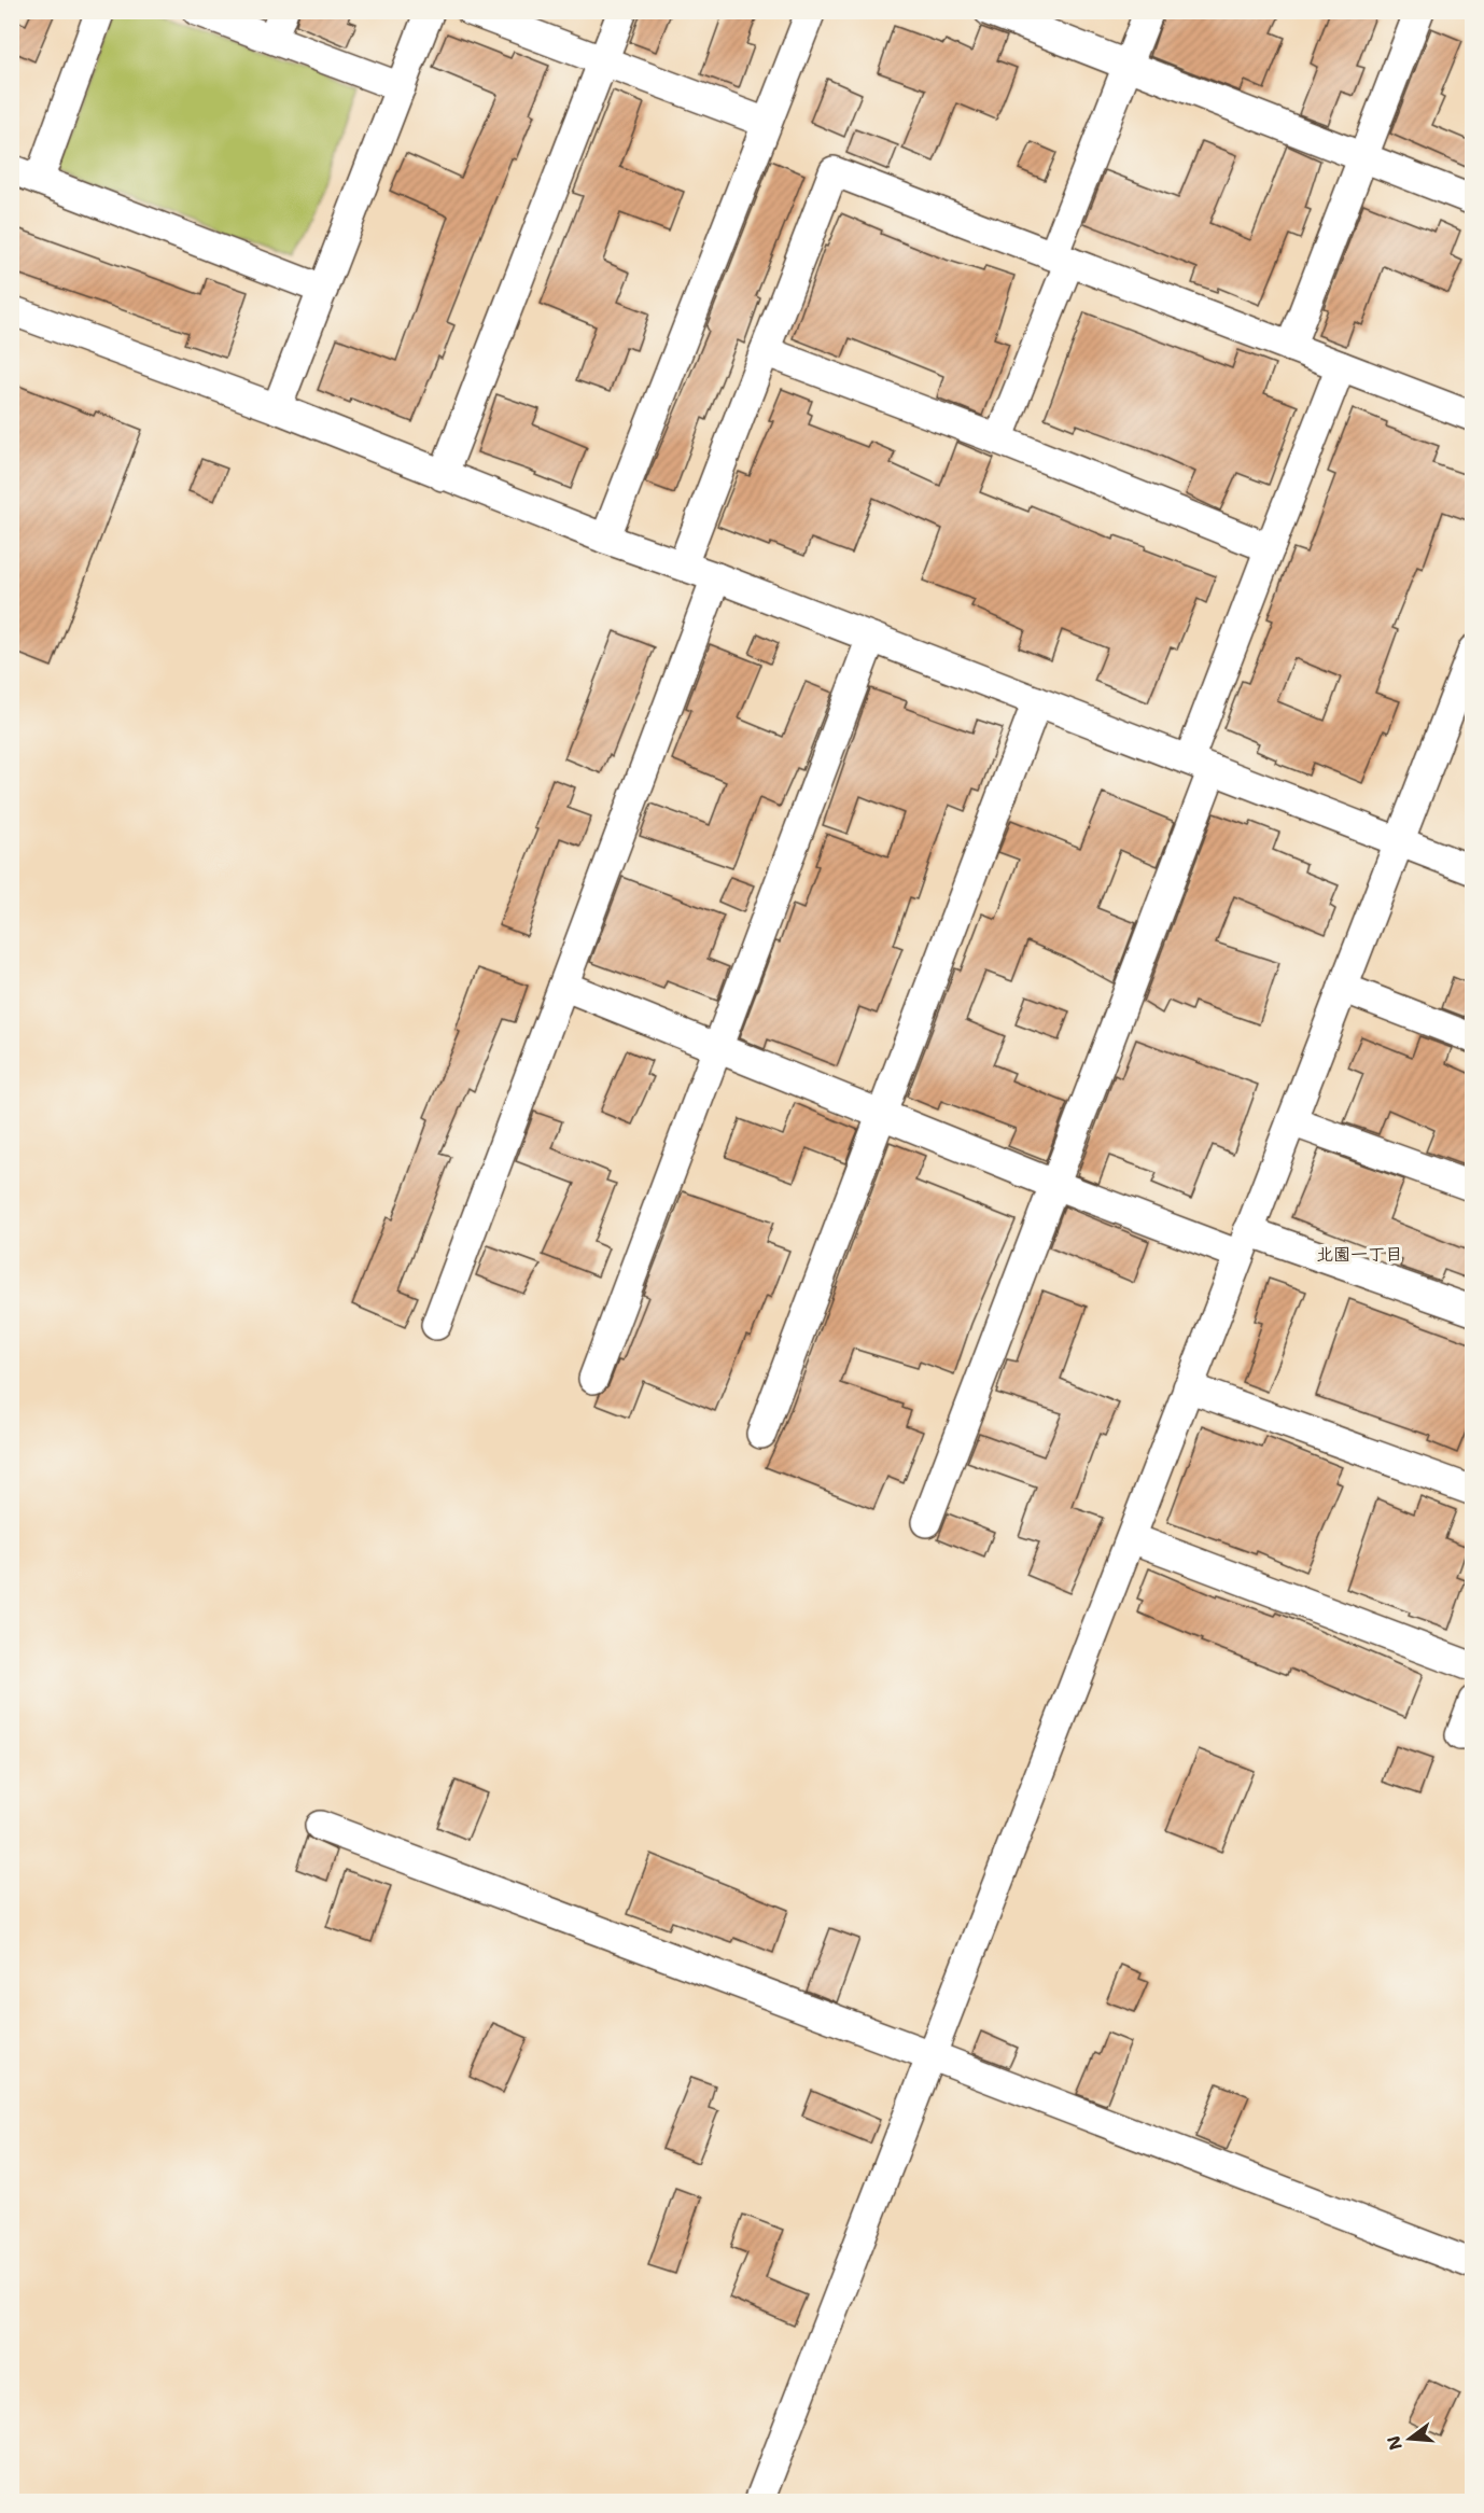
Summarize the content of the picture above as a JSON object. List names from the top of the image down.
{
  "districts": ["北園一丁目"],
  "north": "left"
}
